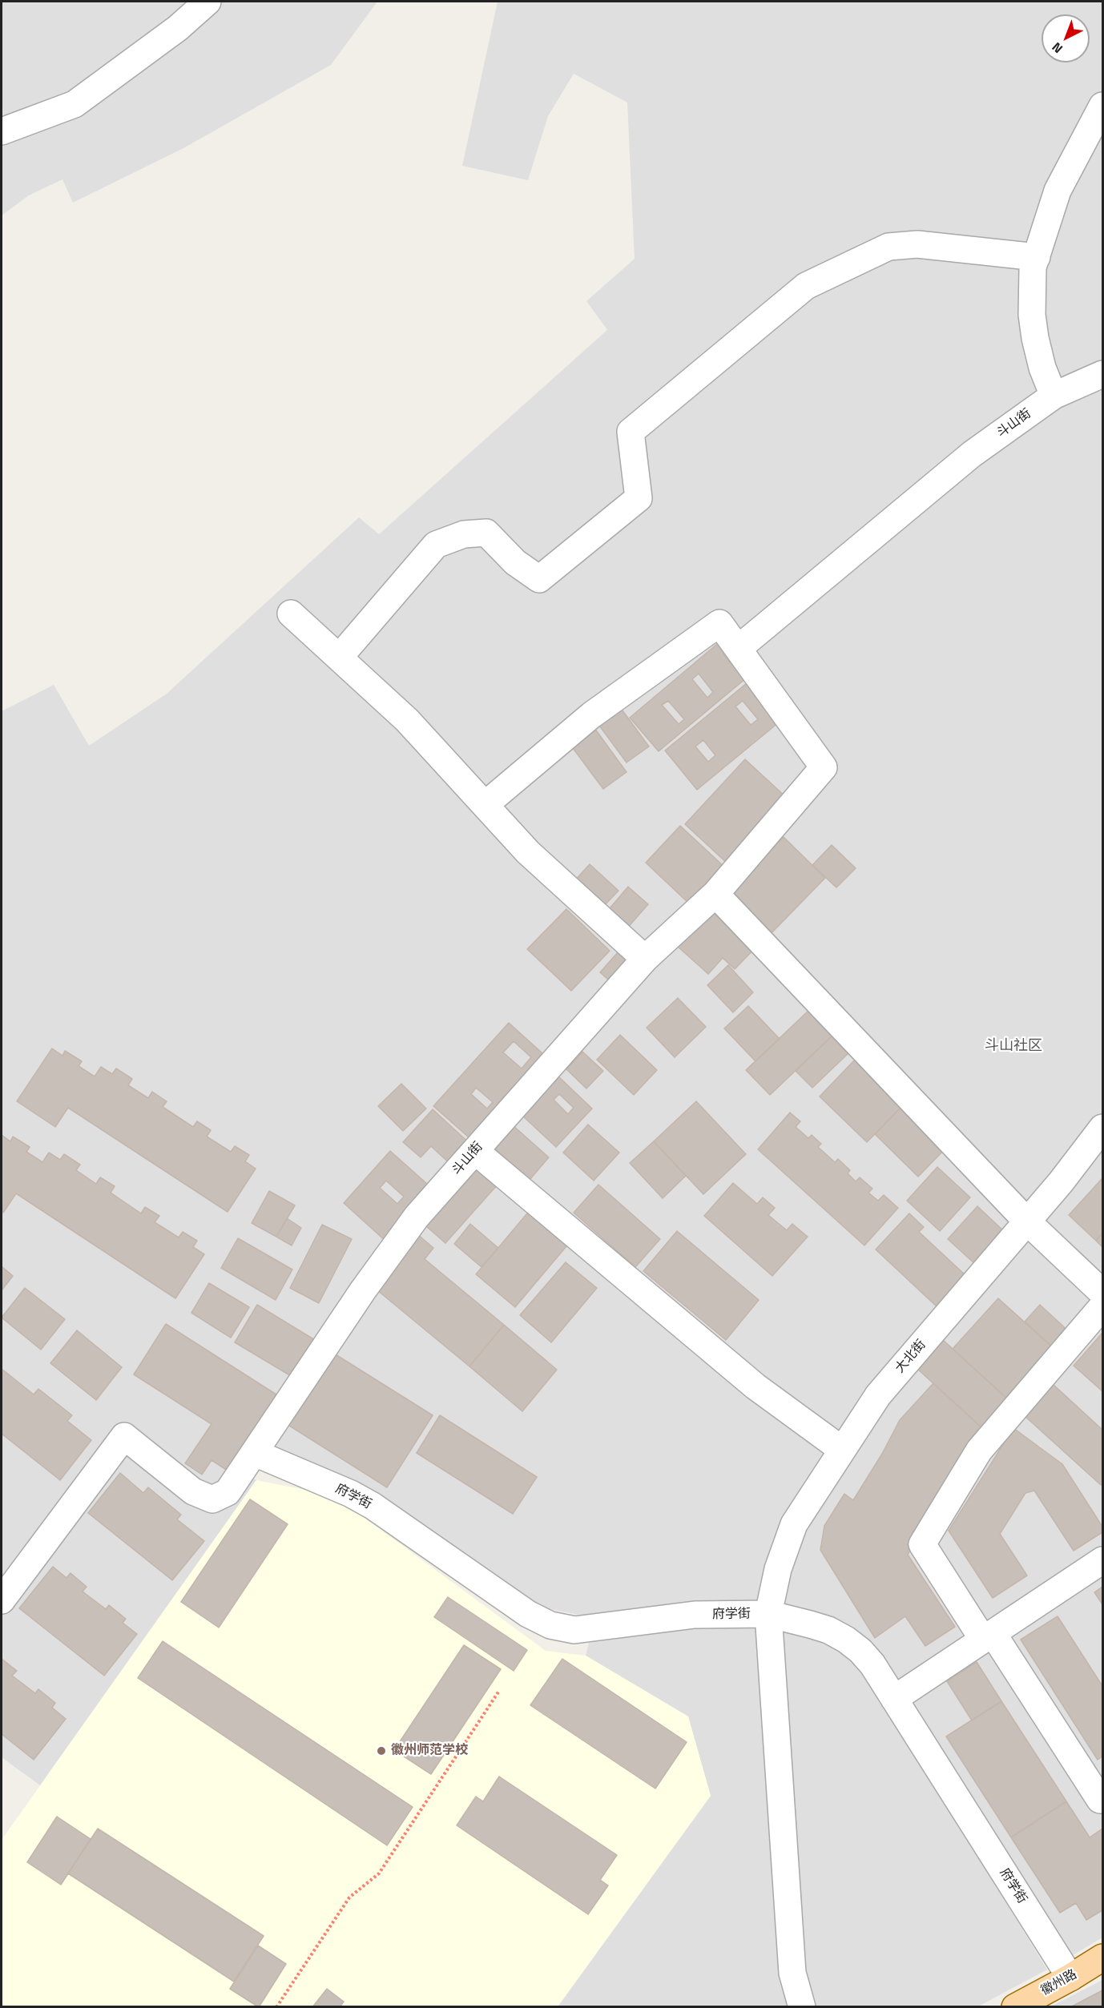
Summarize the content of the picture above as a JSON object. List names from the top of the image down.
{
  "streets": {
    "main road": ["徽州路"],
    "street": ["斗山街", "大北街", "府学街"]
  },
  "crossings": [
    ["斗山街", "府学街"],
    ["大北街", "府学街"],
    ["府学街", "徽州路"]
  ],
  "districts": ["斗山社区"],
  "places": ["徽州师范学校"],
  "north": "bottom left"
}
